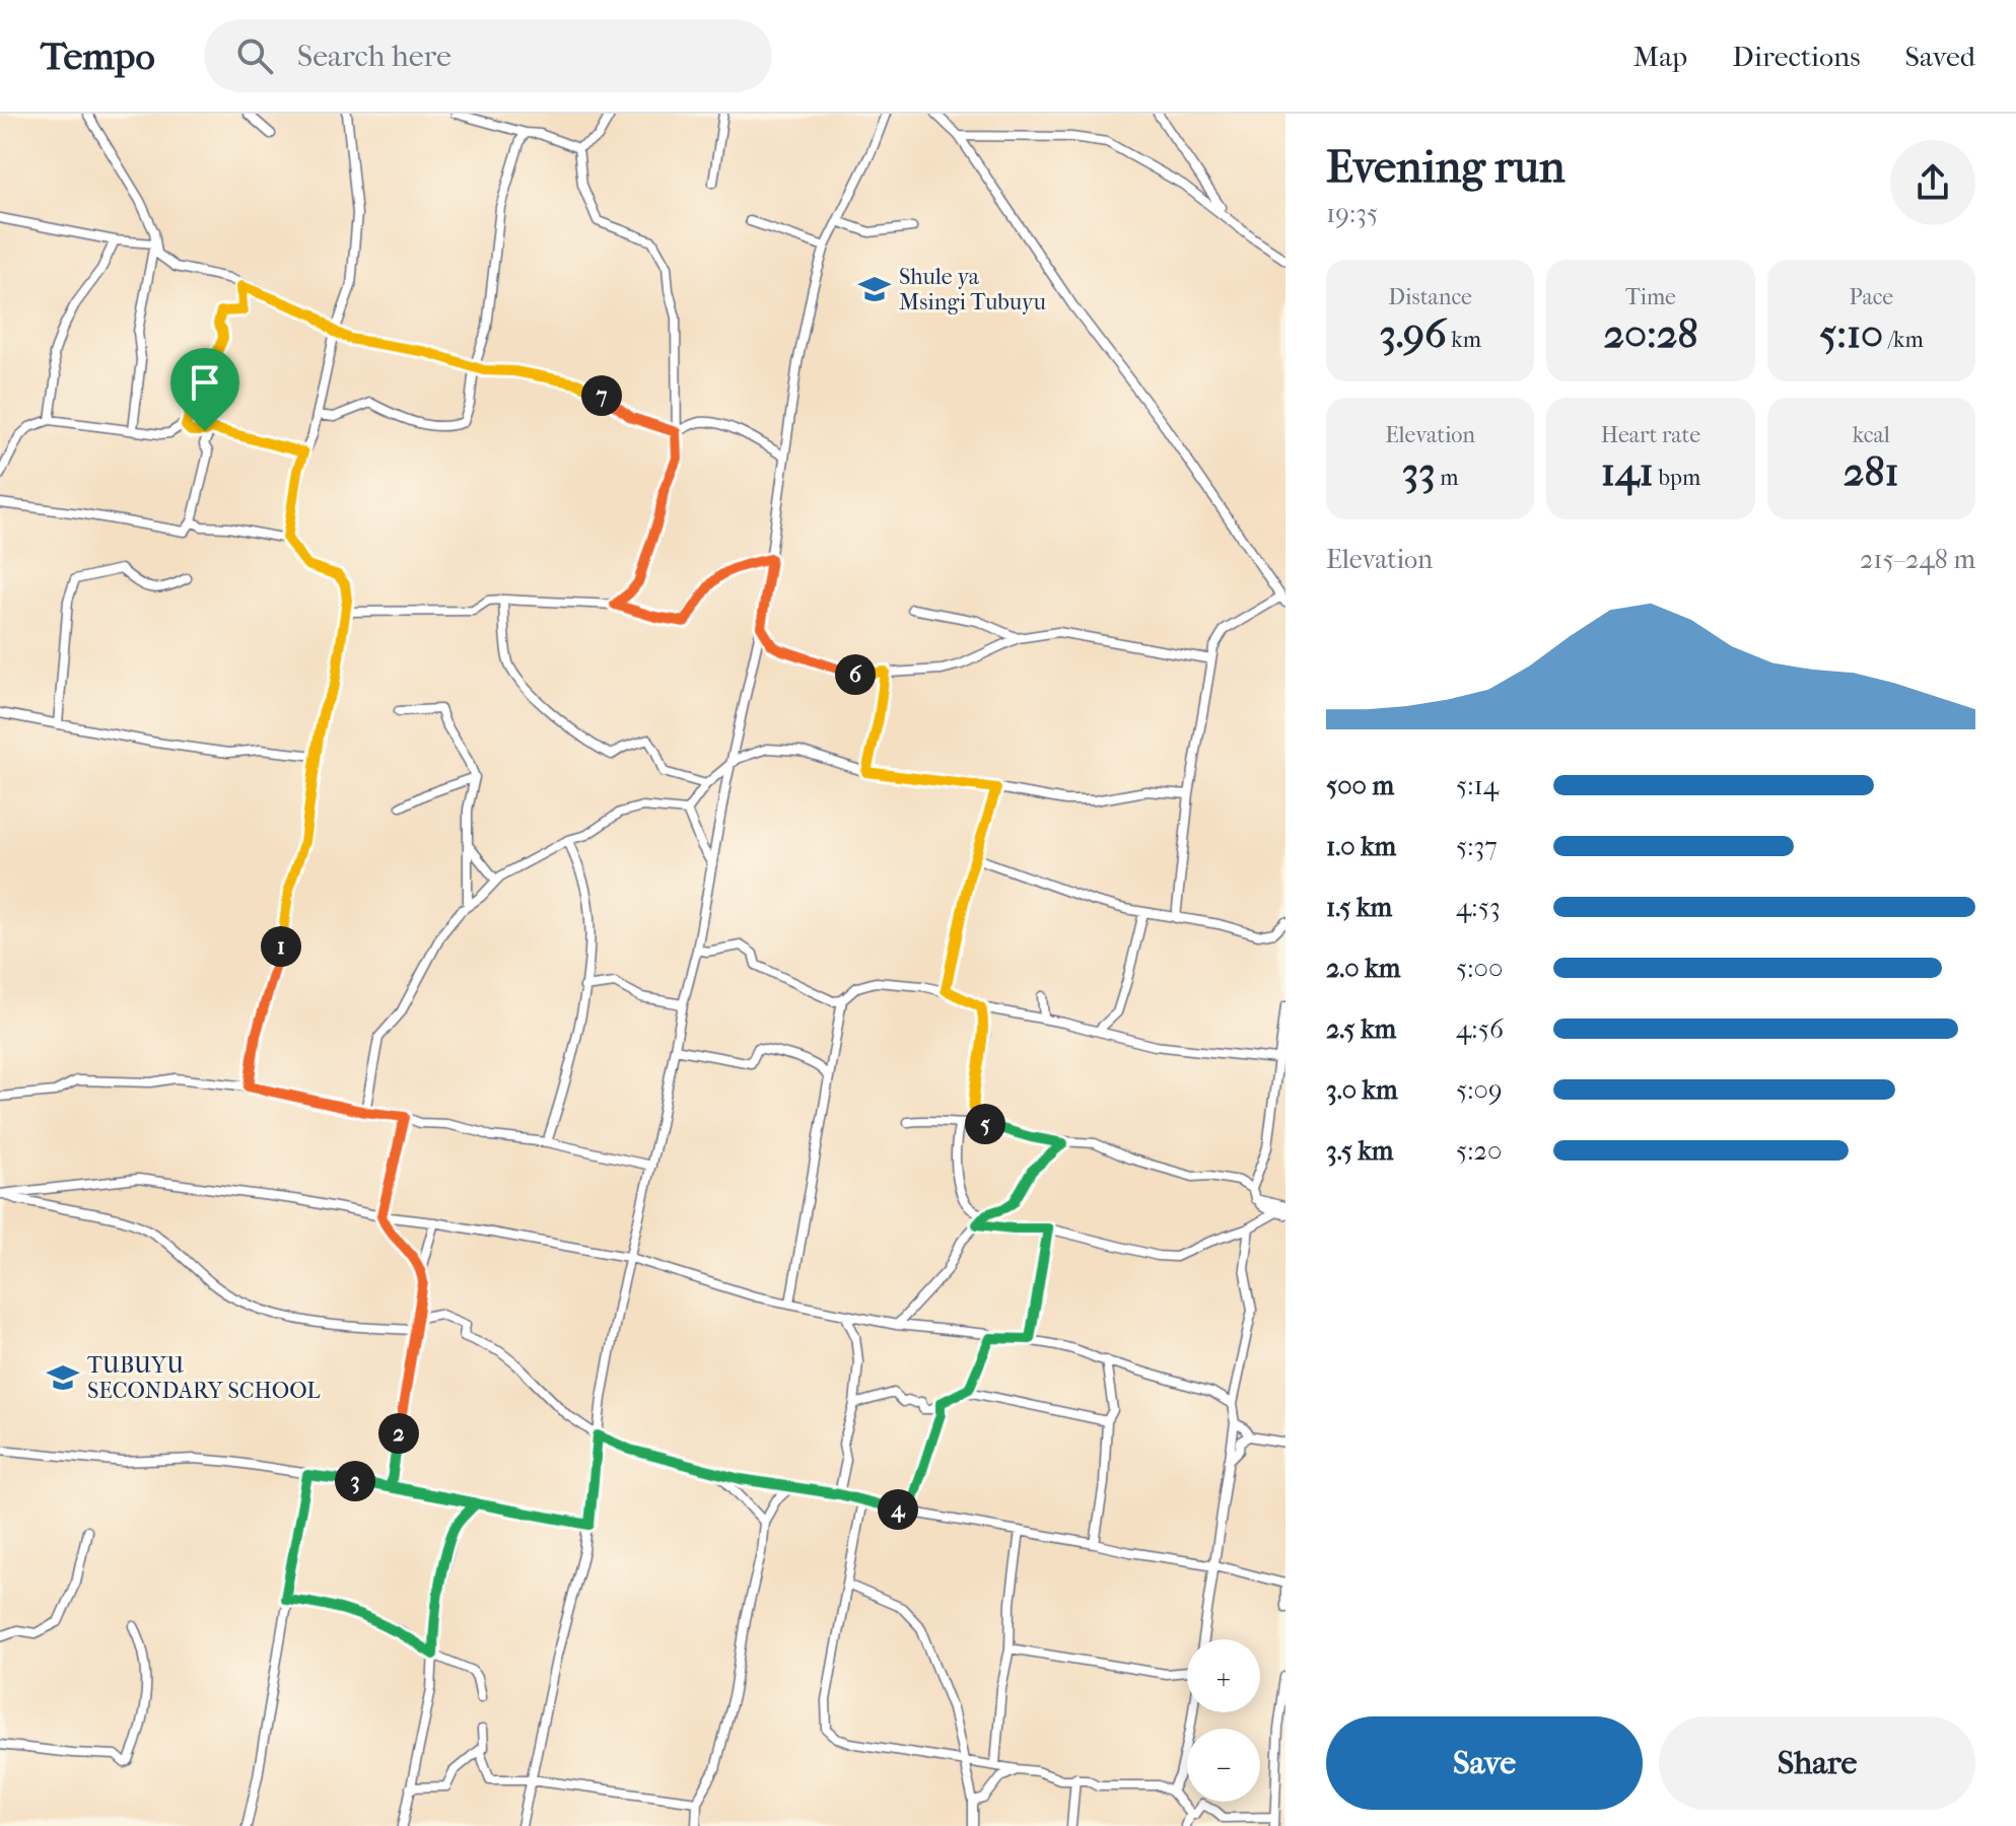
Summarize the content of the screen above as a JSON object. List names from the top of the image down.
{
  "places": {
    "school or university": ["Shule ya Msingi Tubuyu", "TUBUYU SECONDARY SCHOOL"]
  },
  "page": {
    "header": "Tempo",
    "search": "Search here",
    "nav": ["Map", "Directions", "Saved"],
    "heading": ["Evening run", "19:35"],
    "stats": [
      ["Distance", "3.96 km"],
      ["Time", "20:28"],
      ["Pace", "5:10 /km"],
      ["Elevation", "33 m"],
      ["Heart rate", "141 bpm"],
      ["kcal", "281"]
    ],
    "pins": [
      "7",
      "6",
      "1",
      "5",
      "2",
      "3",
      "4"
    ],
    "chart": ["Elevation", "215–248 m"],
    "list": [
      {
        "name": "500 m",
        "note": "5:14"
      },
      {
        "name": "1.0 km",
        "note": "5:37"
      },
      {
        "name": "1.5 km",
        "note": "4:53"
      },
      {
        "name": "2.0 km",
        "note": "5:00"
      },
      {
        "name": "2.5 km",
        "note": "4:56"
      },
      {
        "name": "3.0 km",
        "note": "5:09"
      },
      {
        "name": "3.5 km",
        "note": "5:20"
      }
    ],
    "map_buttons": ["+", "−"],
    "buttons": ["Save", "Share"]
  }
}
